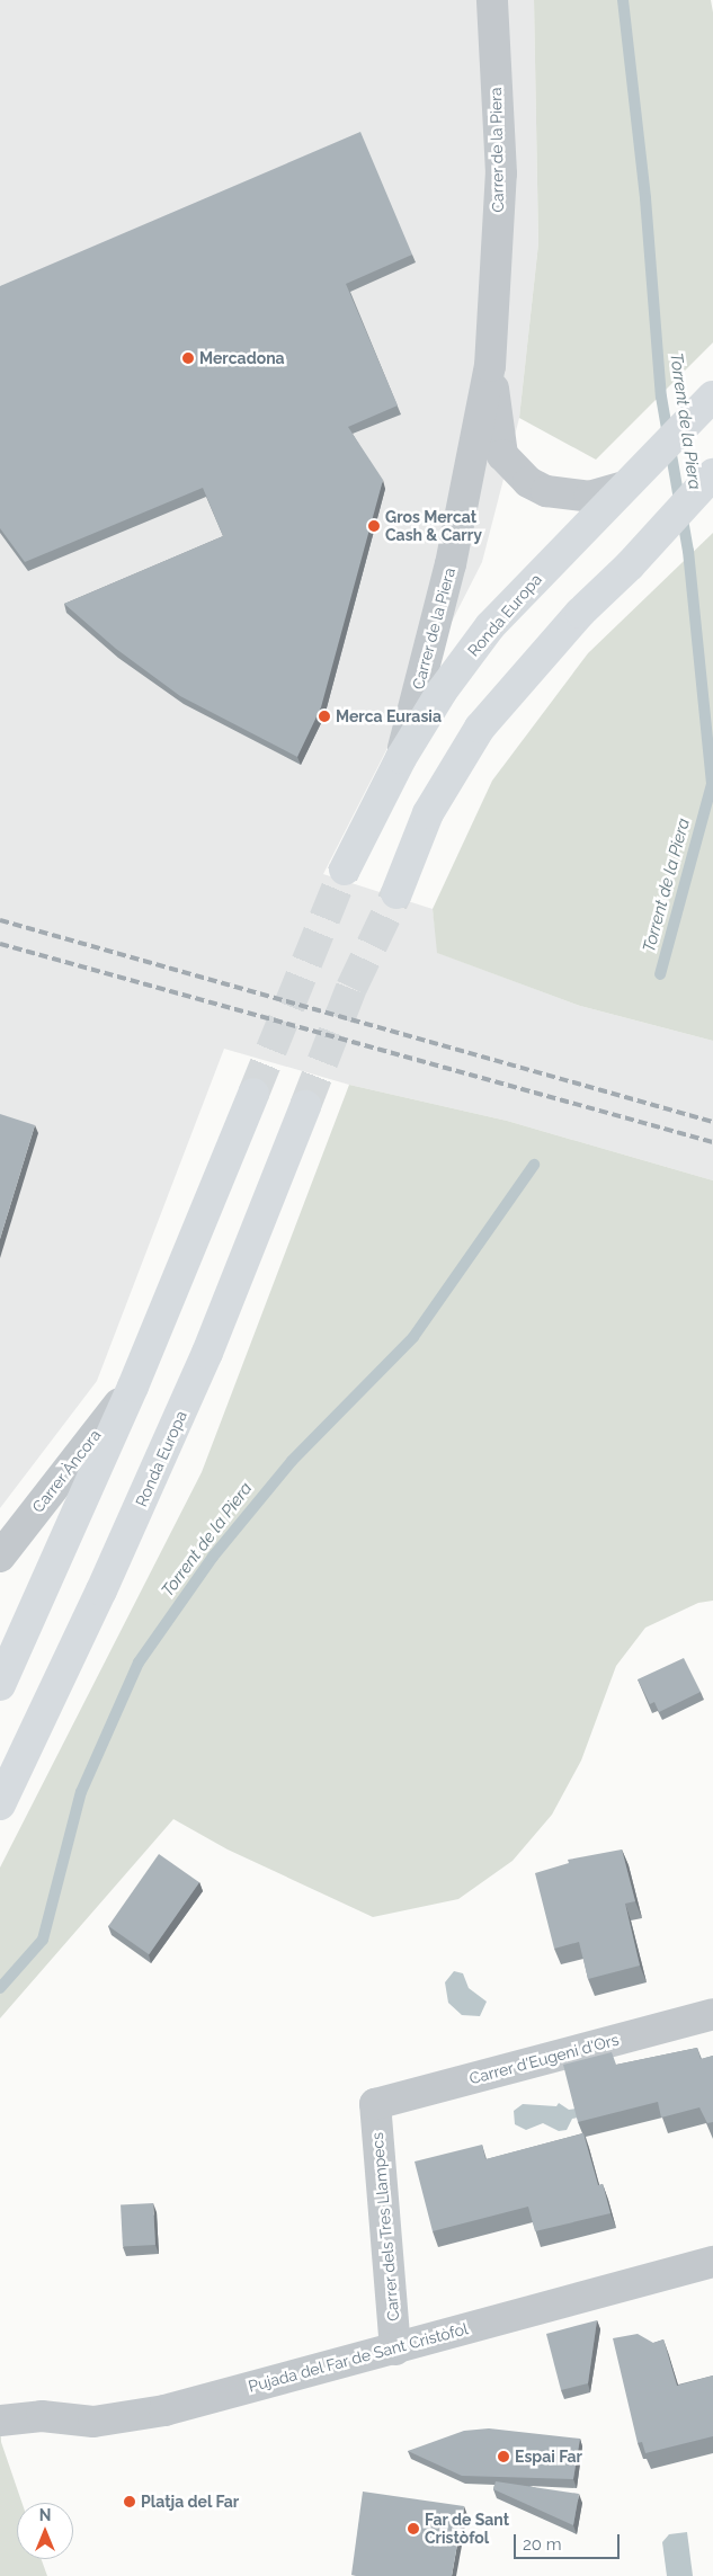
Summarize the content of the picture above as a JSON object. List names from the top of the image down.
{
  "streets": {
    "street": [
      "Carrer de la Piera",
      "Ronda Europa",
      "Carrer Àncora",
      "Carrer d'Eugeni d'Ors",
      "Carrer dels Tres Llampecs",
      "Pujada del Far de Sant Cristòfol"
    ]
  },
  "crossings": [
    ["Carrer de la Piera", "Ronda Europa"],
    ["Carrer d'Eugeni d'Ors", "Carrer dels Tres Llampecs"],
    ["Carrer dels Tres Llampecs", "Pujada del Far de Sant Cristòfol"]
  ],
  "water": ["Torrent de la Piera"],
  "places": [
    "Mercadona",
    "Gros Mercat Cash & Carry",
    "Merca Eurasia",
    "Espai Far",
    "Platja del Far",
    "Far de Sant Cristòfol"
  ],
  "scale_bar": "20 m",
  "north": "top"
}
